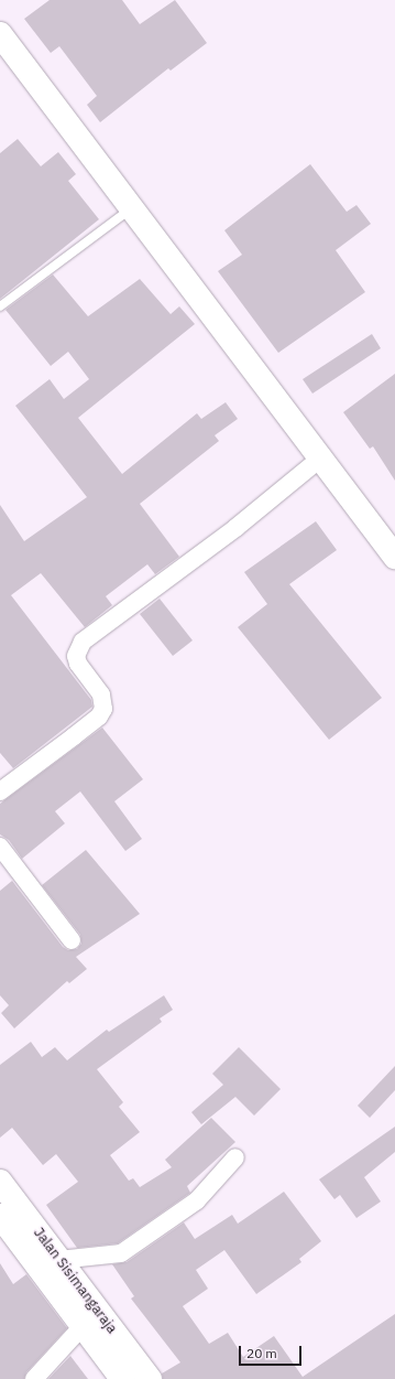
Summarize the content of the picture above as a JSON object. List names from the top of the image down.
{
  "streets": {
    "main road": ["Jalan Sisimangaraja"]
  },
  "scale_bar": "20 m"
}
